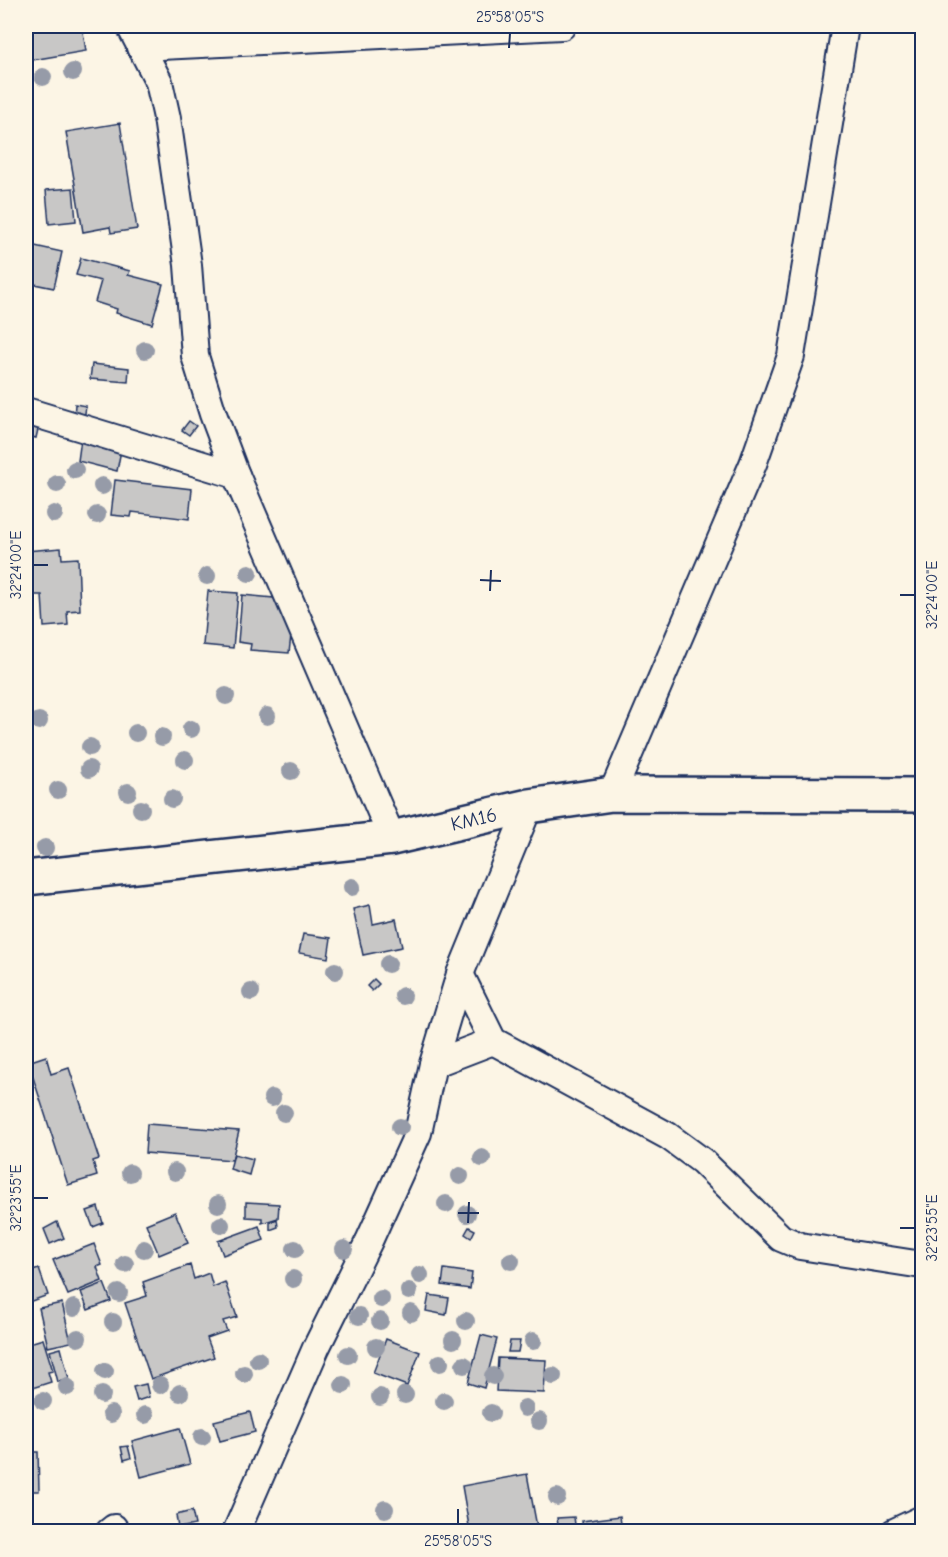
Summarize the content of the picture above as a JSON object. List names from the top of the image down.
{
  "streets": {
    "street": ["KM16"]
  },
  "coordinates": ["25°58'05\"S", "32°24'00\"E", "32°23'55\"E"]
}
